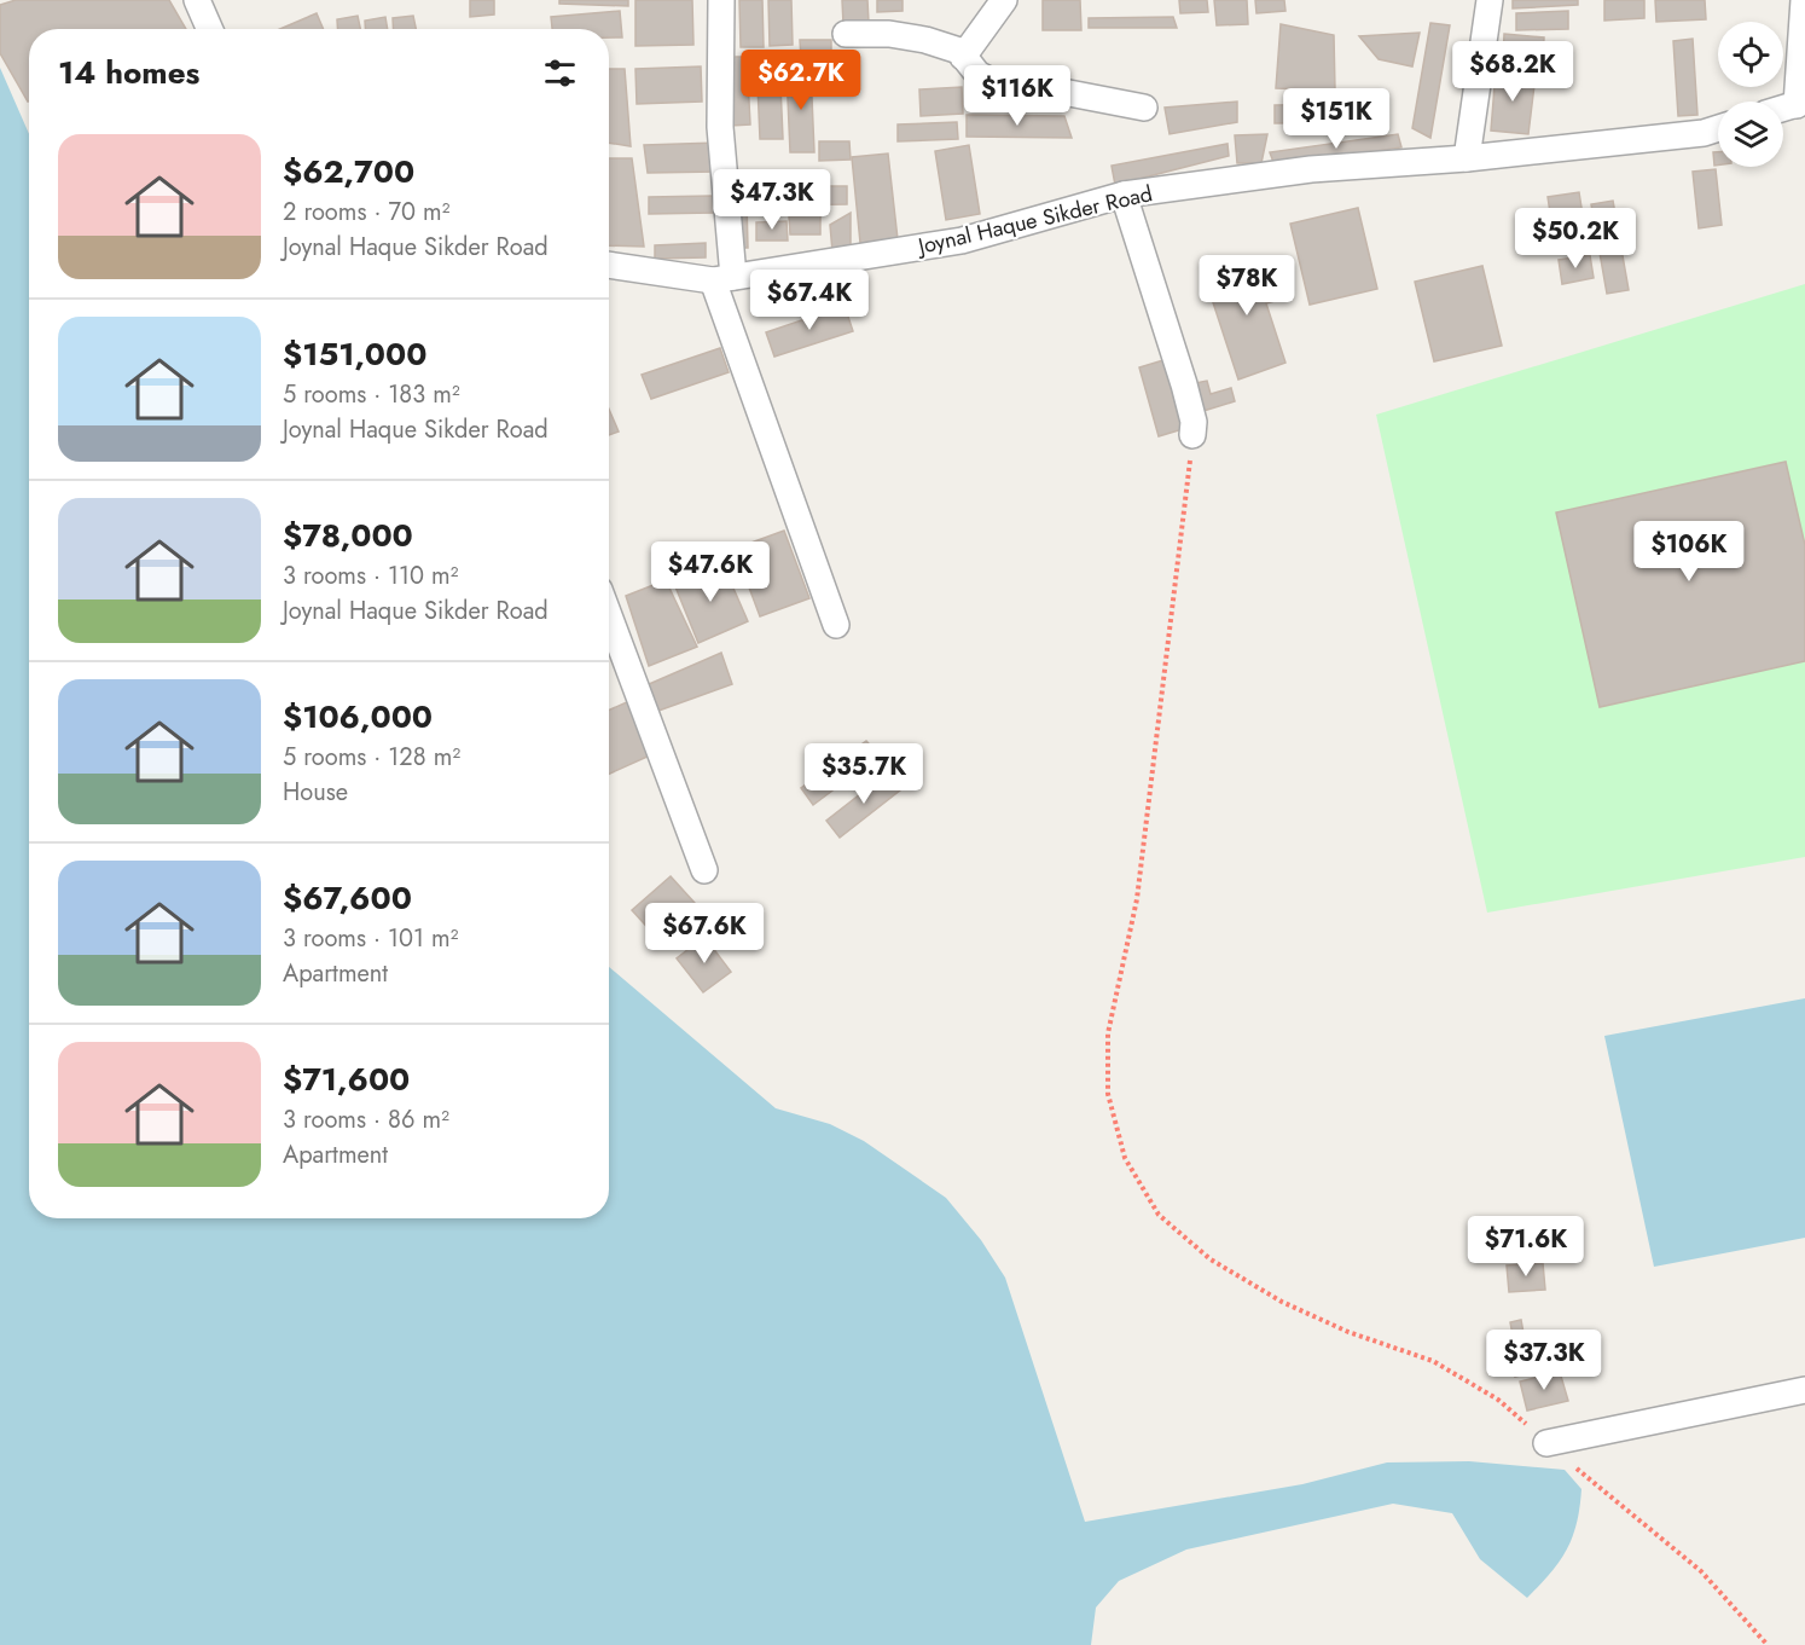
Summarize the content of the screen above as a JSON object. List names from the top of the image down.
{
  "streets": {
    "street": ["Joynal Haque Sikder Road"]
  },
  "page": {
    "heading": "14 homes",
    "price": [
      "$68.2K",
      "$62.7K",
      "$116K",
      "$151K",
      "$47.3K",
      "$50.2K",
      "$78K",
      "$67.4K",
      "$106K",
      "$47.6K",
      "$35.7K",
      "$67.6K",
      "$71.6K",
      "$37.3K"
    ],
    "list": [
      {
        "name": "$62,700",
        "note": "2 rooms · 70 m² · Joynal Haque Sikder Road"
      },
      {
        "name": "$151,000",
        "note": "5 rooms · 183 m² · Joynal Haque Sikder Road"
      },
      {
        "name": "$78,000",
        "note": "3 rooms · 110 m² · Joynal Haque Sikder Road"
      },
      {
        "name": "$106,000",
        "note": "5 rooms · 128 m² · House"
      },
      {
        "name": "$67,600",
        "note": "3 rooms · 101 m² · Apartment"
      },
      {
        "name": "$71,600",
        "note": "3 rooms · 86 m² · Apartment"
      }
    ]
  }
}
